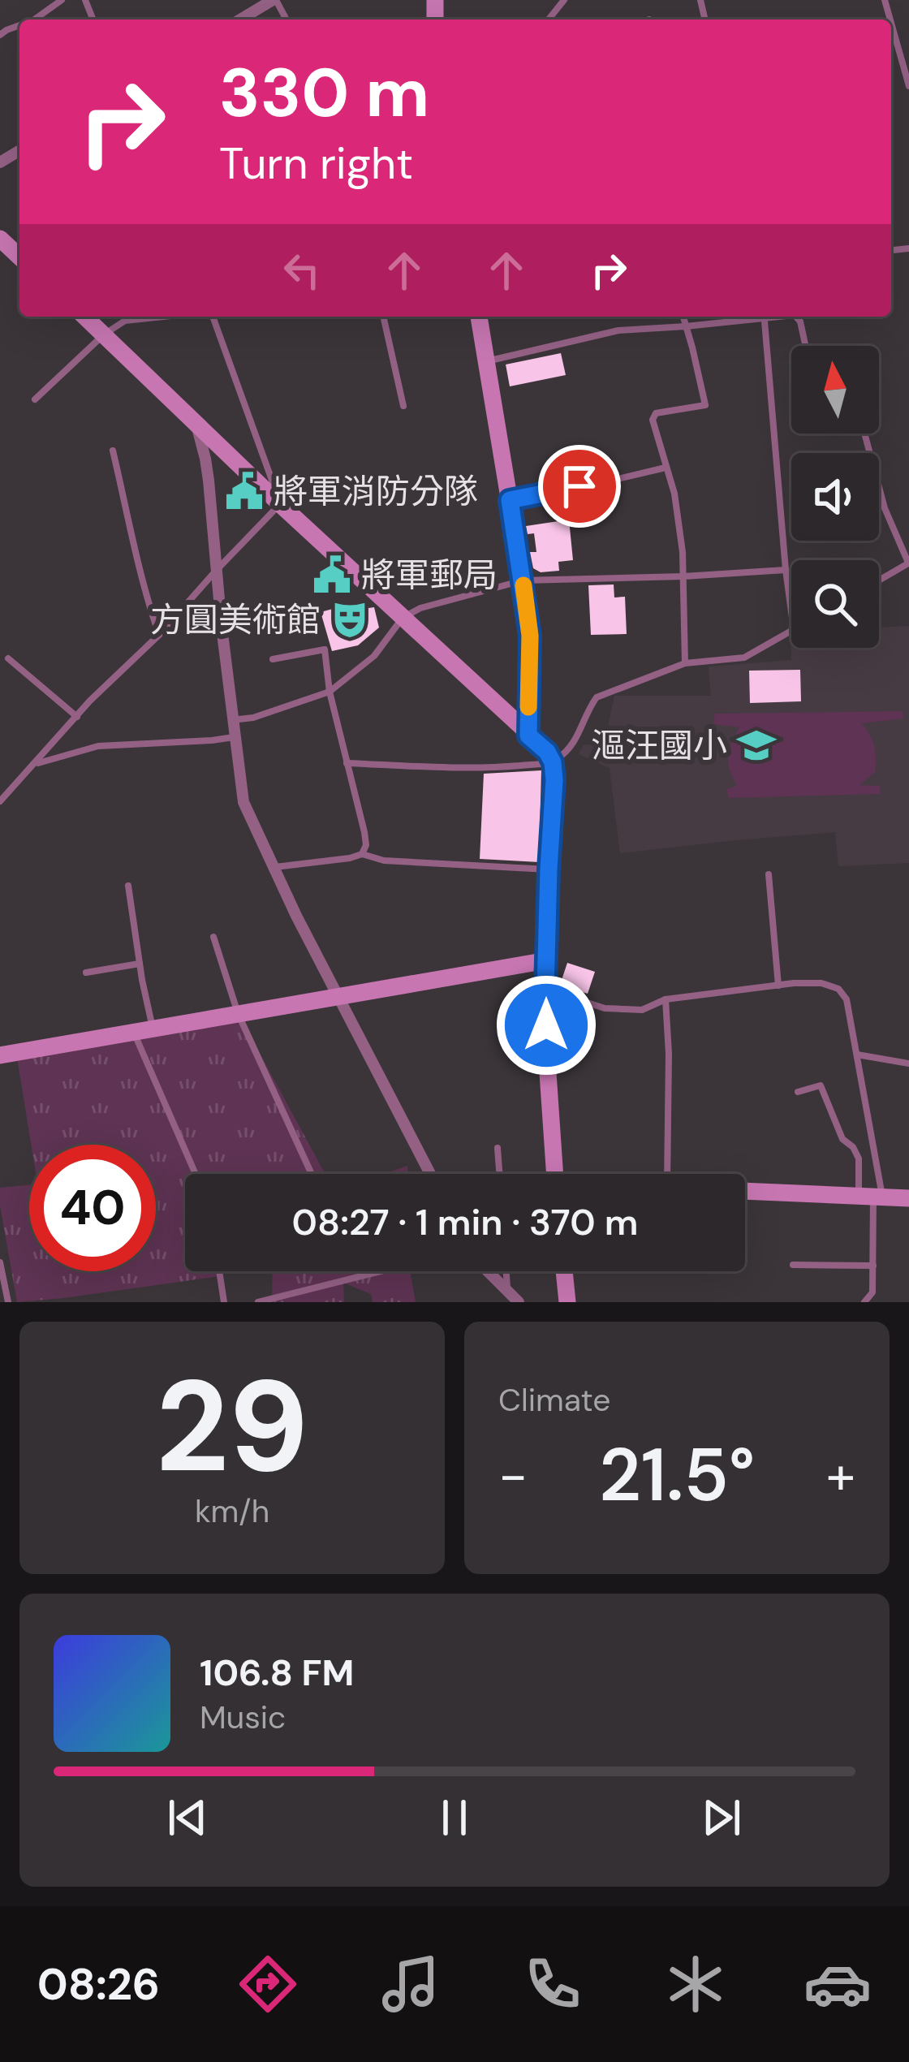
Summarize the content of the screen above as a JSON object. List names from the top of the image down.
{
  "places": {
    "public building": ["將軍消防分隊", "將軍郵局"],
    "theatre": ["方圓美術館"],
    "school or university": ["漚汪國小"]
  },
  "north": "top",
  "page": {
    "turn": ["330 m", "Turn right"],
    "limit": "40",
    "trip": "08:27 · 1 min · 370 m",
    "tile": [
      ["29", "km/h"],
      "Climate"
    ],
    "heat": ["−", "21.5°", "+"],
    "song": ["106.8 FM", "Music"],
    "tabs": "08:26"
  }
}
